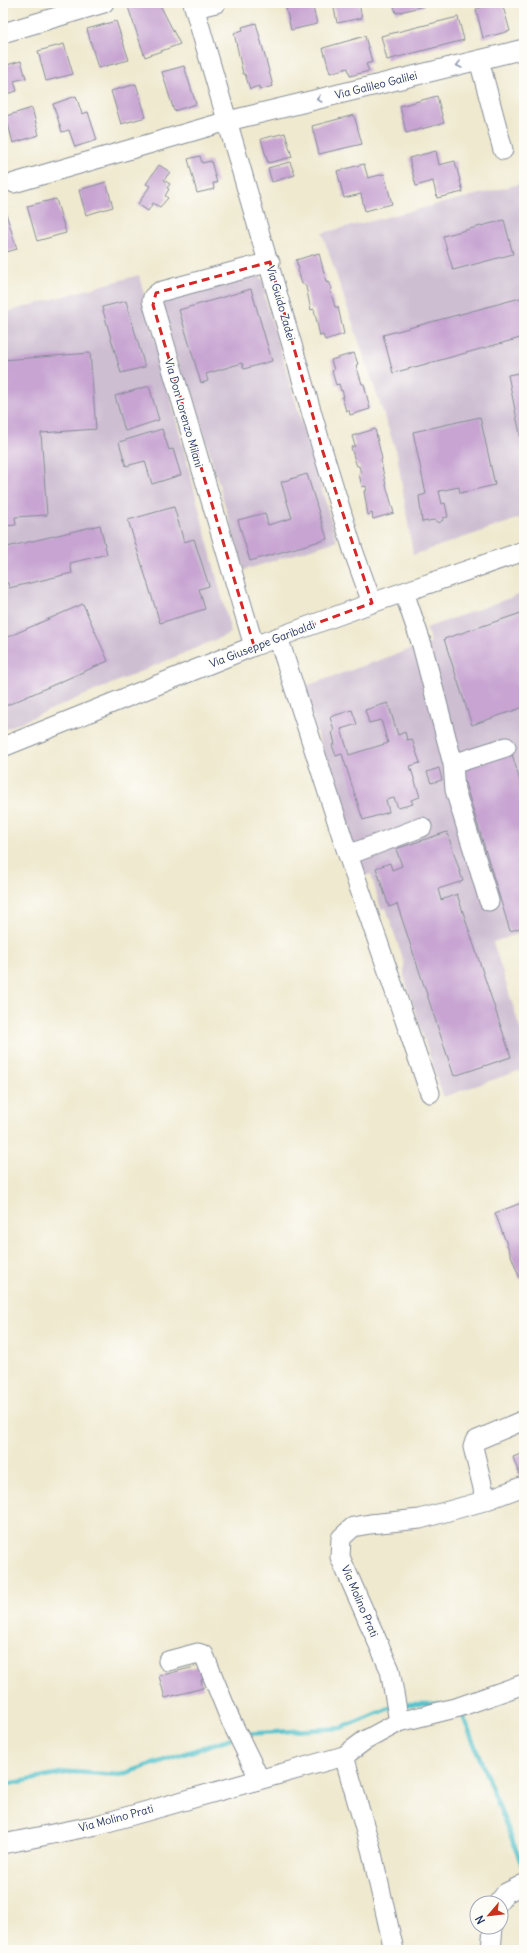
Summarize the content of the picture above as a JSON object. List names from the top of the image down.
{
  "streets": {
    "street": [
      "Via Galileo Galilei",
      "Via Guido Zadei",
      "Via Don Lorenzo Milani",
      "Via Giuseppe Garibaldi",
      "Via Molino Prati"
    ]
  },
  "crossings": [
    ["Via Galileo Galilei", "Via Guido Zadei"],
    ["Via Guido Zadei", "Via Don Lorenzo Milani"],
    ["Via Guido Zadei", "Via Giuseppe Garibaldi"],
    ["Via Don Lorenzo Milani", "Via Giuseppe Garibaldi"]
  ],
  "one_way": ["Via Galileo Galilei"],
  "north": "bottom left"
}
